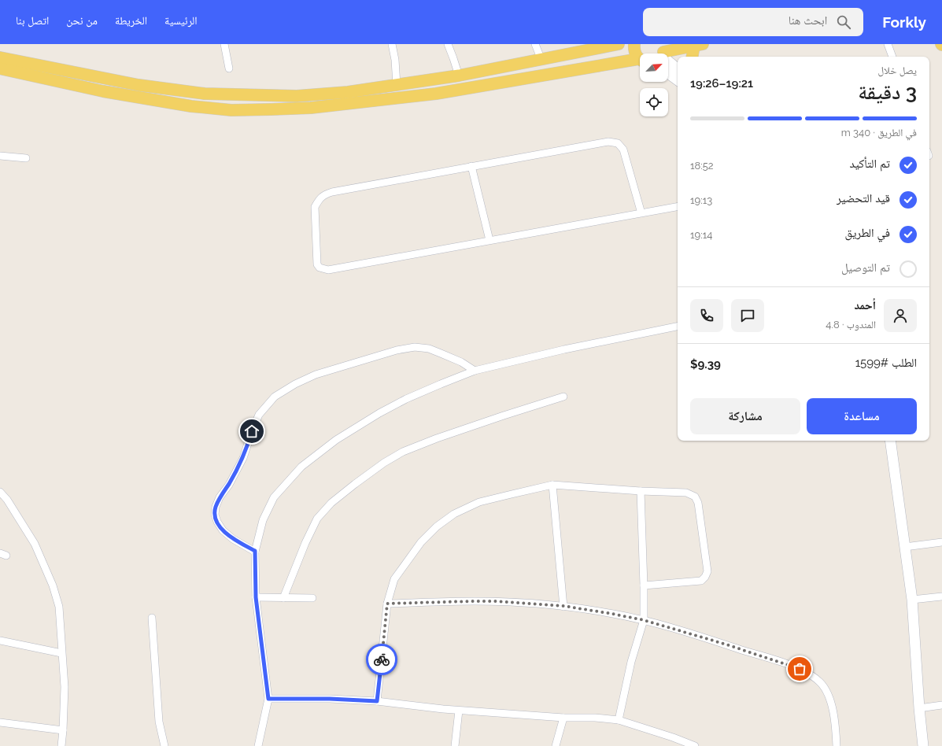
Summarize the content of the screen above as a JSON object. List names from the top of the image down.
{
  "north": "top right",
  "page": {
    "header": "Forkly",
    "search": "ابحث هنا",
    "nav": [
      "الرئيسية",
      "الخريطة",
      "من نحن",
      "اتصل بنا"
    ],
    "heading": ["3 دقيقة", "يصل خلال", "19:21–19:26"],
    "panel": [
      "أحمد",
      "المندوب · 4.8",
      "الطلب #1599",
      "$9.39"
    ],
    "bar": "في الطريق · 340 m",
    "list": [
      ["تم التأكيد", "18:52"],
      ["قيد التحضير", "19:13"],
      ["في الطريق", "19:14"],
      "تم التوصيل"
    ],
    "buttons": ["مساعدة", "مشاركة"]
  }
}
